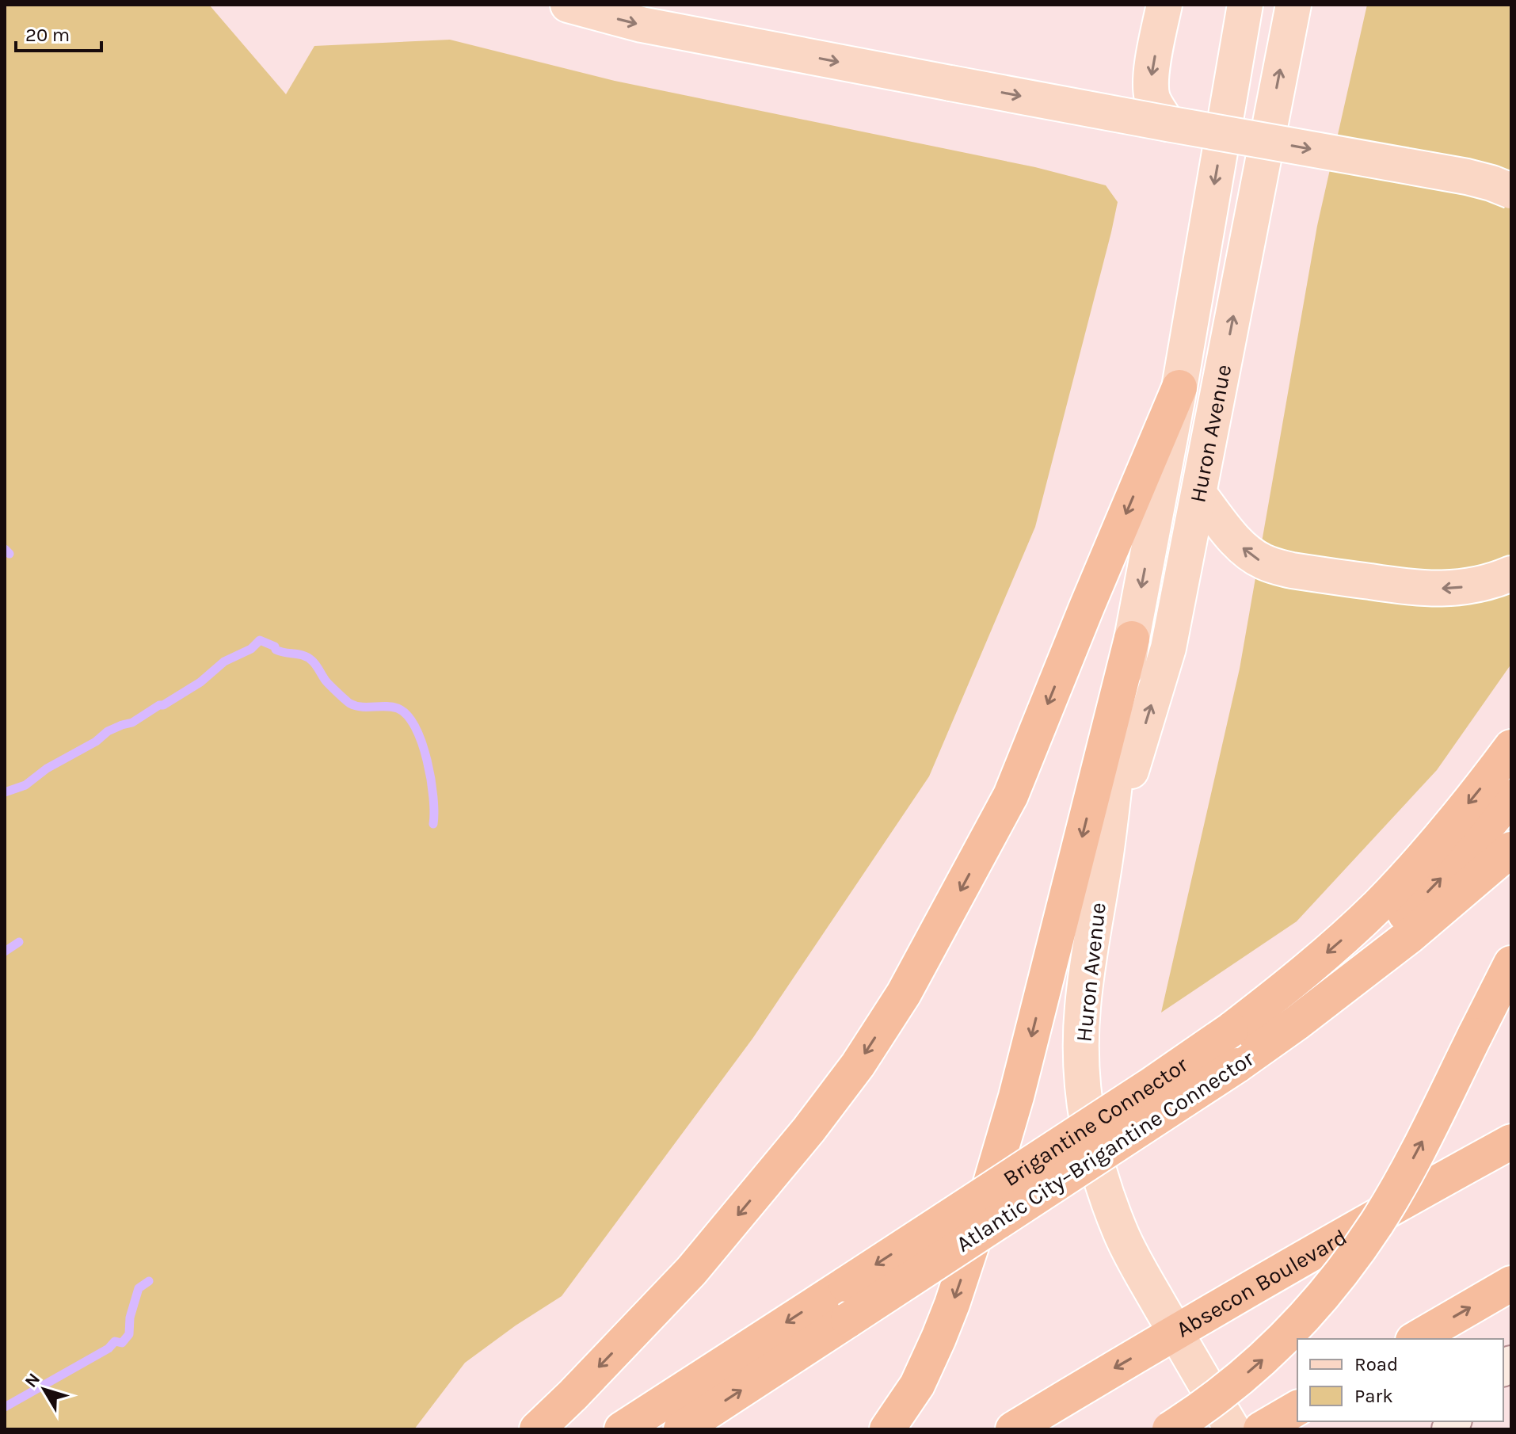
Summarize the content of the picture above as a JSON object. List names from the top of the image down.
{
  "streets": {
    "highway": ["Brigantine Connector", "Atlantic City–Brigantine Connector", "Absecon Boulevard"],
    "main road": ["Huron Avenue"]
  },
  "crossings": [
    ["Huron Avenue", "Absecon Boulevard"]
  ],
  "legend": ["Road", "Park"],
  "scale_bar": "20 m",
  "north": "top left"
}
